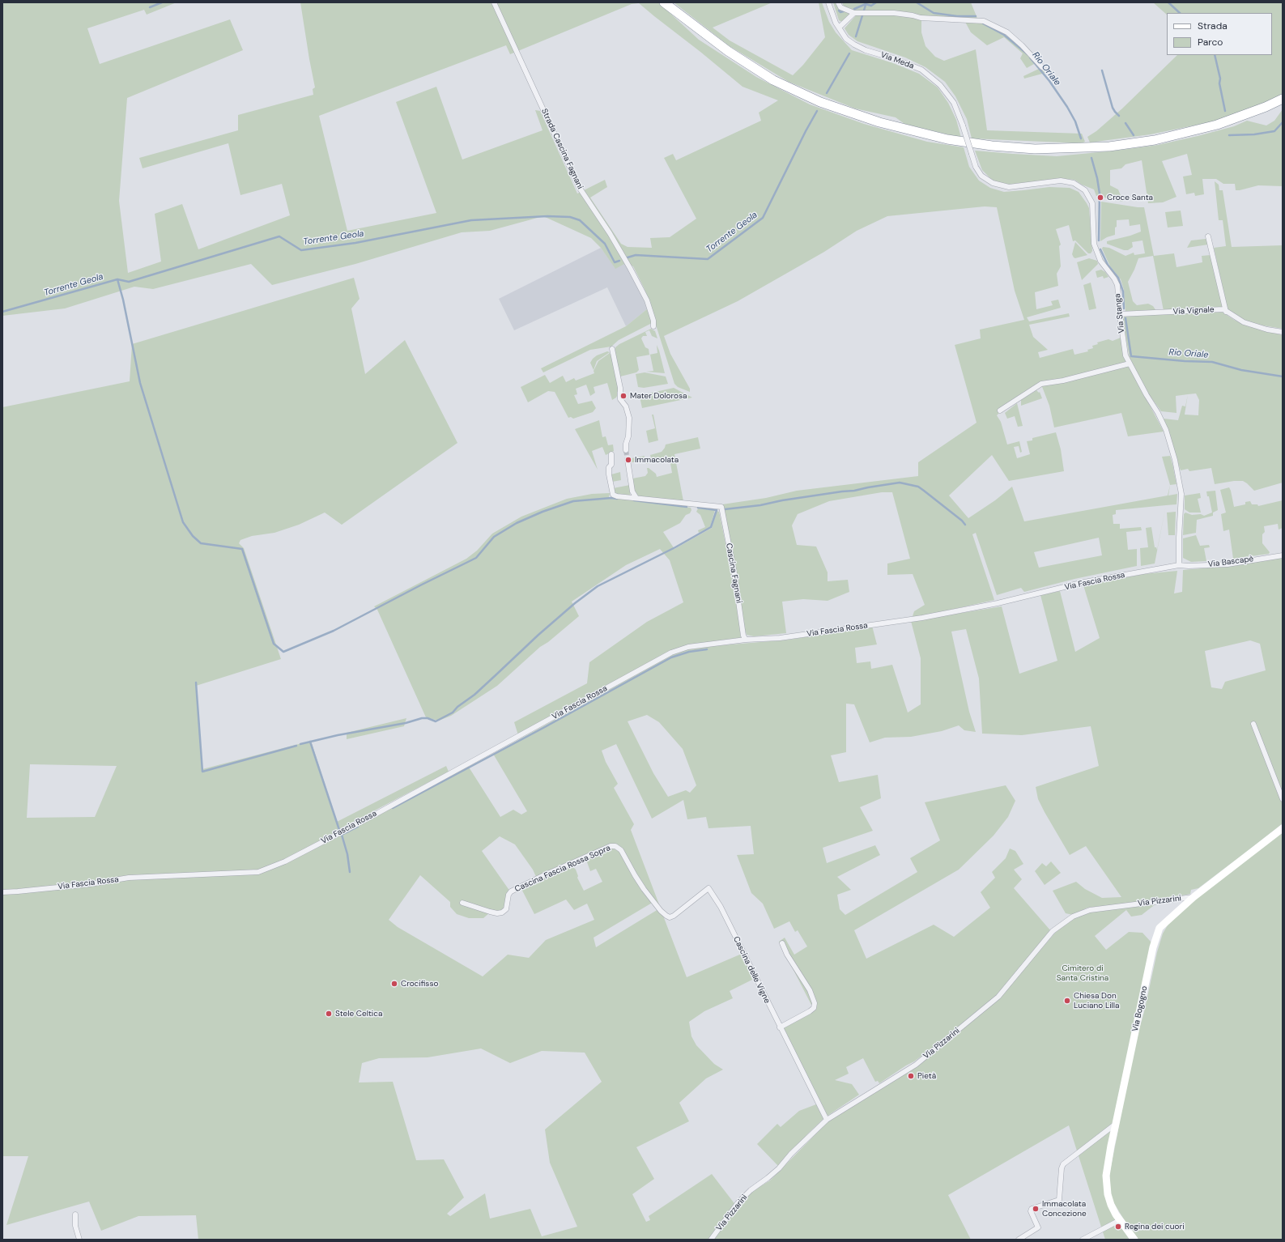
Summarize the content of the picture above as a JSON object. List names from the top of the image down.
{
  "streets": {
    "main road": ["Via Bogogno"],
    "street": [
      "Via Meda",
      "Strada Cascina Fagnani",
      "Via Vignale",
      "Via Stanga",
      "Via Bascapè",
      "Cascina Fagnani",
      "Via Fascia Rossa",
      "Cascina Fascia Rossa Sopra",
      "Via Pizzarini",
      "Cascina delle Vigne"
    ]
  },
  "crossings": [
    ["Via Meda", "Via Stanga"],
    ["Via Vignale", "Via Stanga"],
    ["Via Stanga", "Via Bascapè"],
    ["Via Stanga", "Via Fascia Rossa"],
    ["Via Bascapè", "Via Fascia Rossa"],
    ["Cascina Fagnani", "Via Fascia Rossa"],
    ["Cascina Fascia Rossa Sopra", "Cascina delle Vigne"],
    ["Via Pizzarini", "Cascina delle Vigne"],
    ["Via Pizzarini", "Via Bogogno"]
  ],
  "water": ["Rio Oriale", "Torrente Geola"],
  "parks": ["Cimitero di Santa Cristina"],
  "places": [
    "Croce Santa",
    "Mater Dolorosa",
    "Immacolata",
    "Crocifisso",
    "Chiesa Don Luciano Lilla",
    "Stele Celtica",
    "Pietà",
    "Immacolata Concezione",
    "Regina dei cuori"
  ],
  "legend": ["Strada", "Parco"]
}
